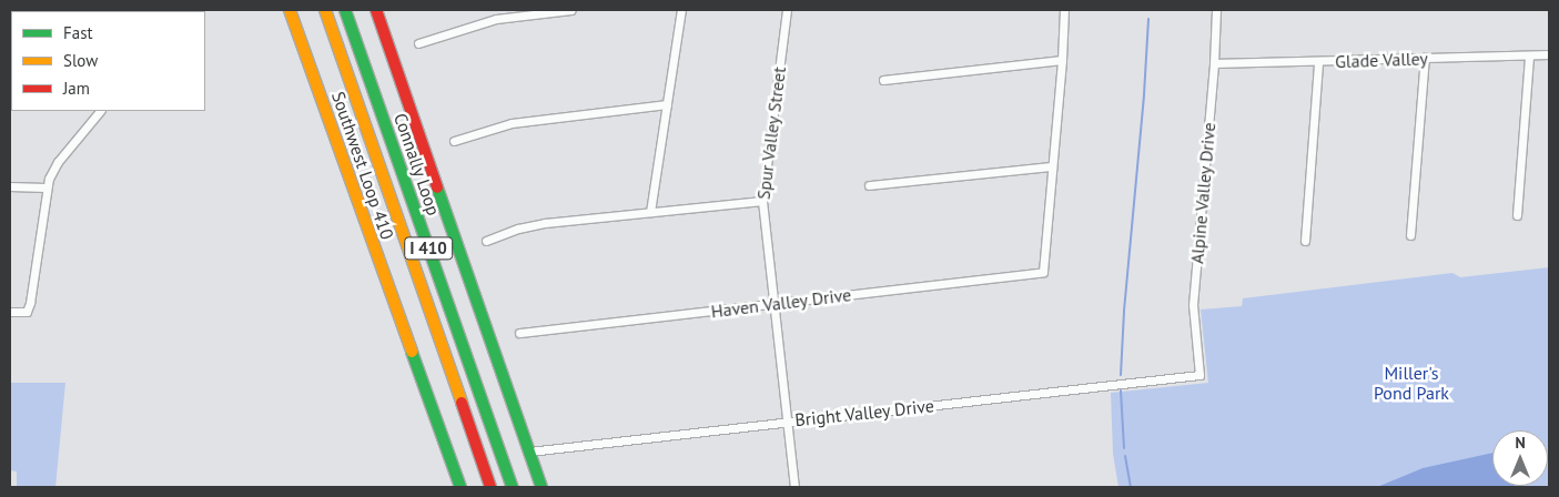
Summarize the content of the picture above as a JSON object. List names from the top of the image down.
{
  "streets": {
    "main road": ["Connally Loop", "Southwest Loop 410", "I 410"],
    "street": [
      "Glade Valley",
      "Spur Valley Street",
      "Alpine Valley Drive",
      "Haven Valley Drive",
      "Bright Valley Drive"
    ]
  },
  "crossings": [
    ["Glade Valley", "Alpine Valley Drive"],
    ["Spur Valley Street", "Haven Valley Drive"],
    ["Spur Valley Street", "Bright Valley Drive"],
    ["Alpine Valley Drive", "Bright Valley Drive"]
  ],
  "parks": ["Miller's Pond Park"],
  "legend": ["Fast", "Slow", "Jam"],
  "north": "top"
}
